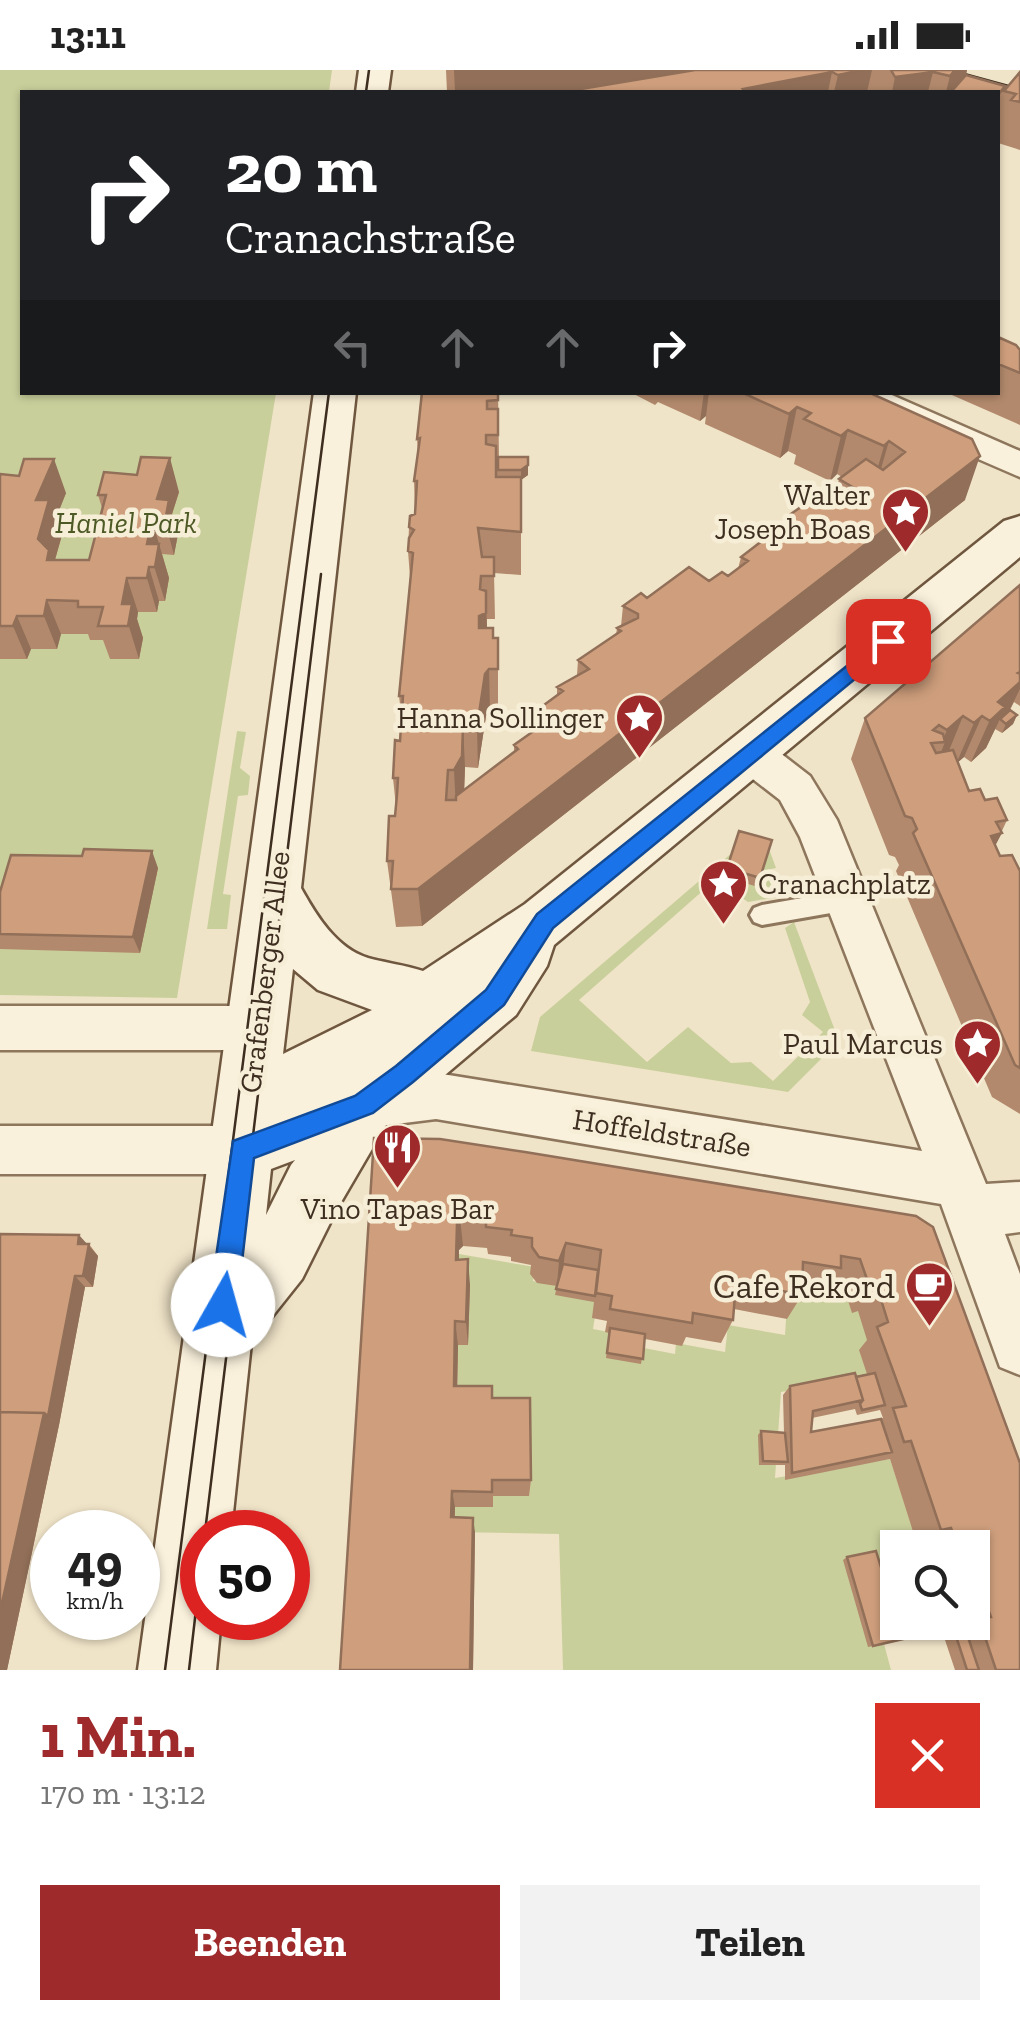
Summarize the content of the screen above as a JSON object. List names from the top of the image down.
{
  "streets": {
    "main road": ["Grafenberger Allee"],
    "street": ["Hoffeldstraße"]
  },
  "parks": ["Haniel Park"],
  "places": {
    "place": [
      "Walter Joseph Boas",
      "Hanna Sollinger",
      "Cranachplatz",
      "Paul Marcus"
    ],
    "restaurant": ["Vino Tapas Bar"],
    "cafe": ["Cafe Rekord"]
  },
  "page": {
    "status": "13:11",
    "turn": ["20 m", "Cranachstraße"],
    "speed": "49 km/h",
    "limit": "50",
    "heading": ["1 Min.", "170 m · 13:12"],
    "buttons": ["Beenden", "Teilen"]
  }
}
